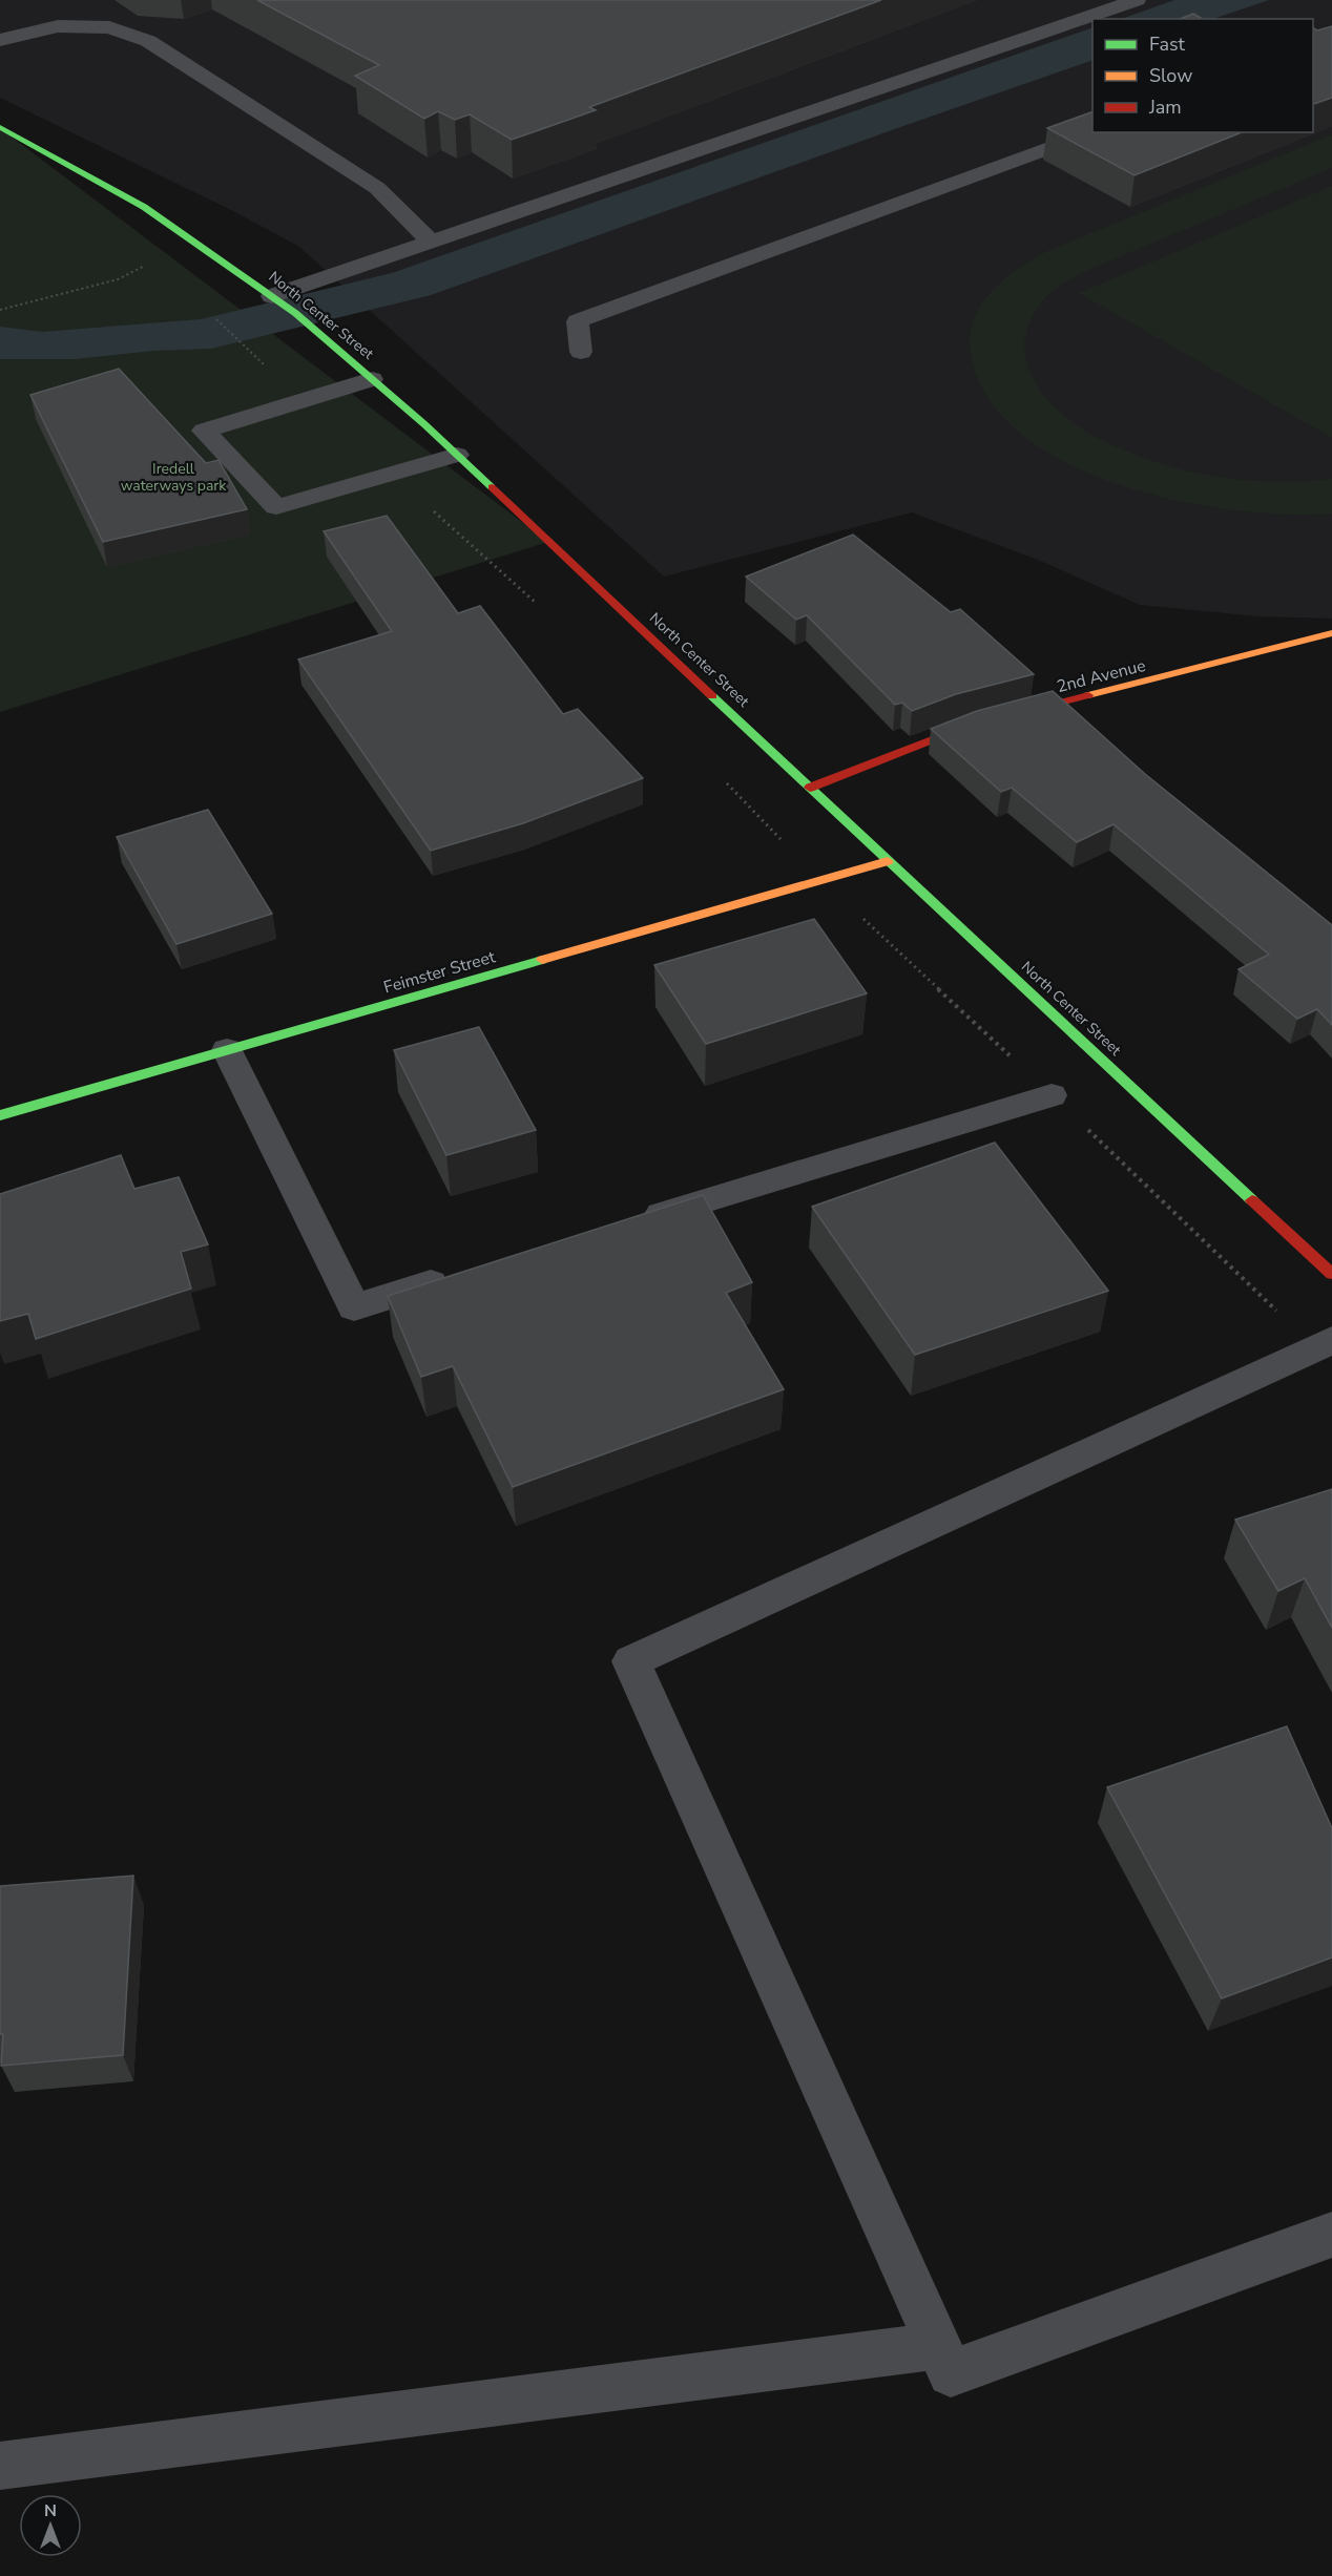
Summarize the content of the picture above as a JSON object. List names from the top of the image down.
{
  "streets": {
    "main road": ["North Center Street", "2nd Avenue", "Feimster Street"]
  },
  "crossings": [
    ["North Center Street", "2nd Avenue"],
    ["North Center Street", "Feimster Street"]
  ],
  "parks": ["Iredell waterways park"],
  "legend": ["Fast", "Slow", "Jam"],
  "north": "top"
}
